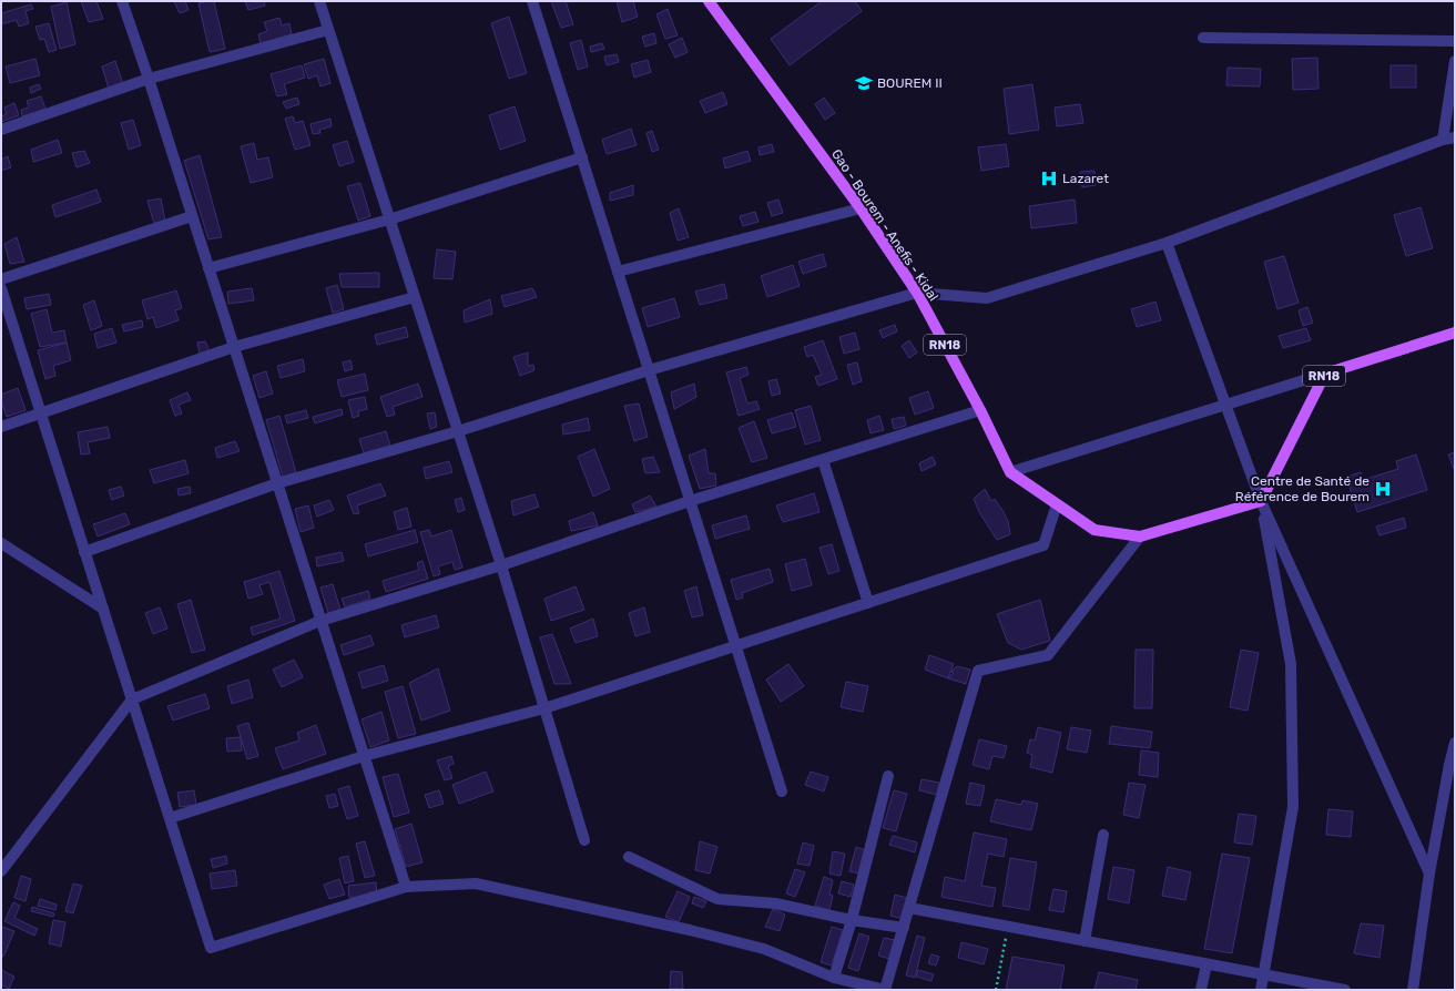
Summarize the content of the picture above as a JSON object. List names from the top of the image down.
{
  "streets": {
    "main road": ["Gao - Bourem - Anefis - Kidal", "RN18"]
  },
  "crossings": [
    ["Gao - Bourem - Anefis - Kidal", "RN18"]
  ],
  "places": {
    "school or university": ["BOUREM II"],
    "hospital": ["Lazaret", "Centre de Santé de Référence de Bourem"]
  }
}
